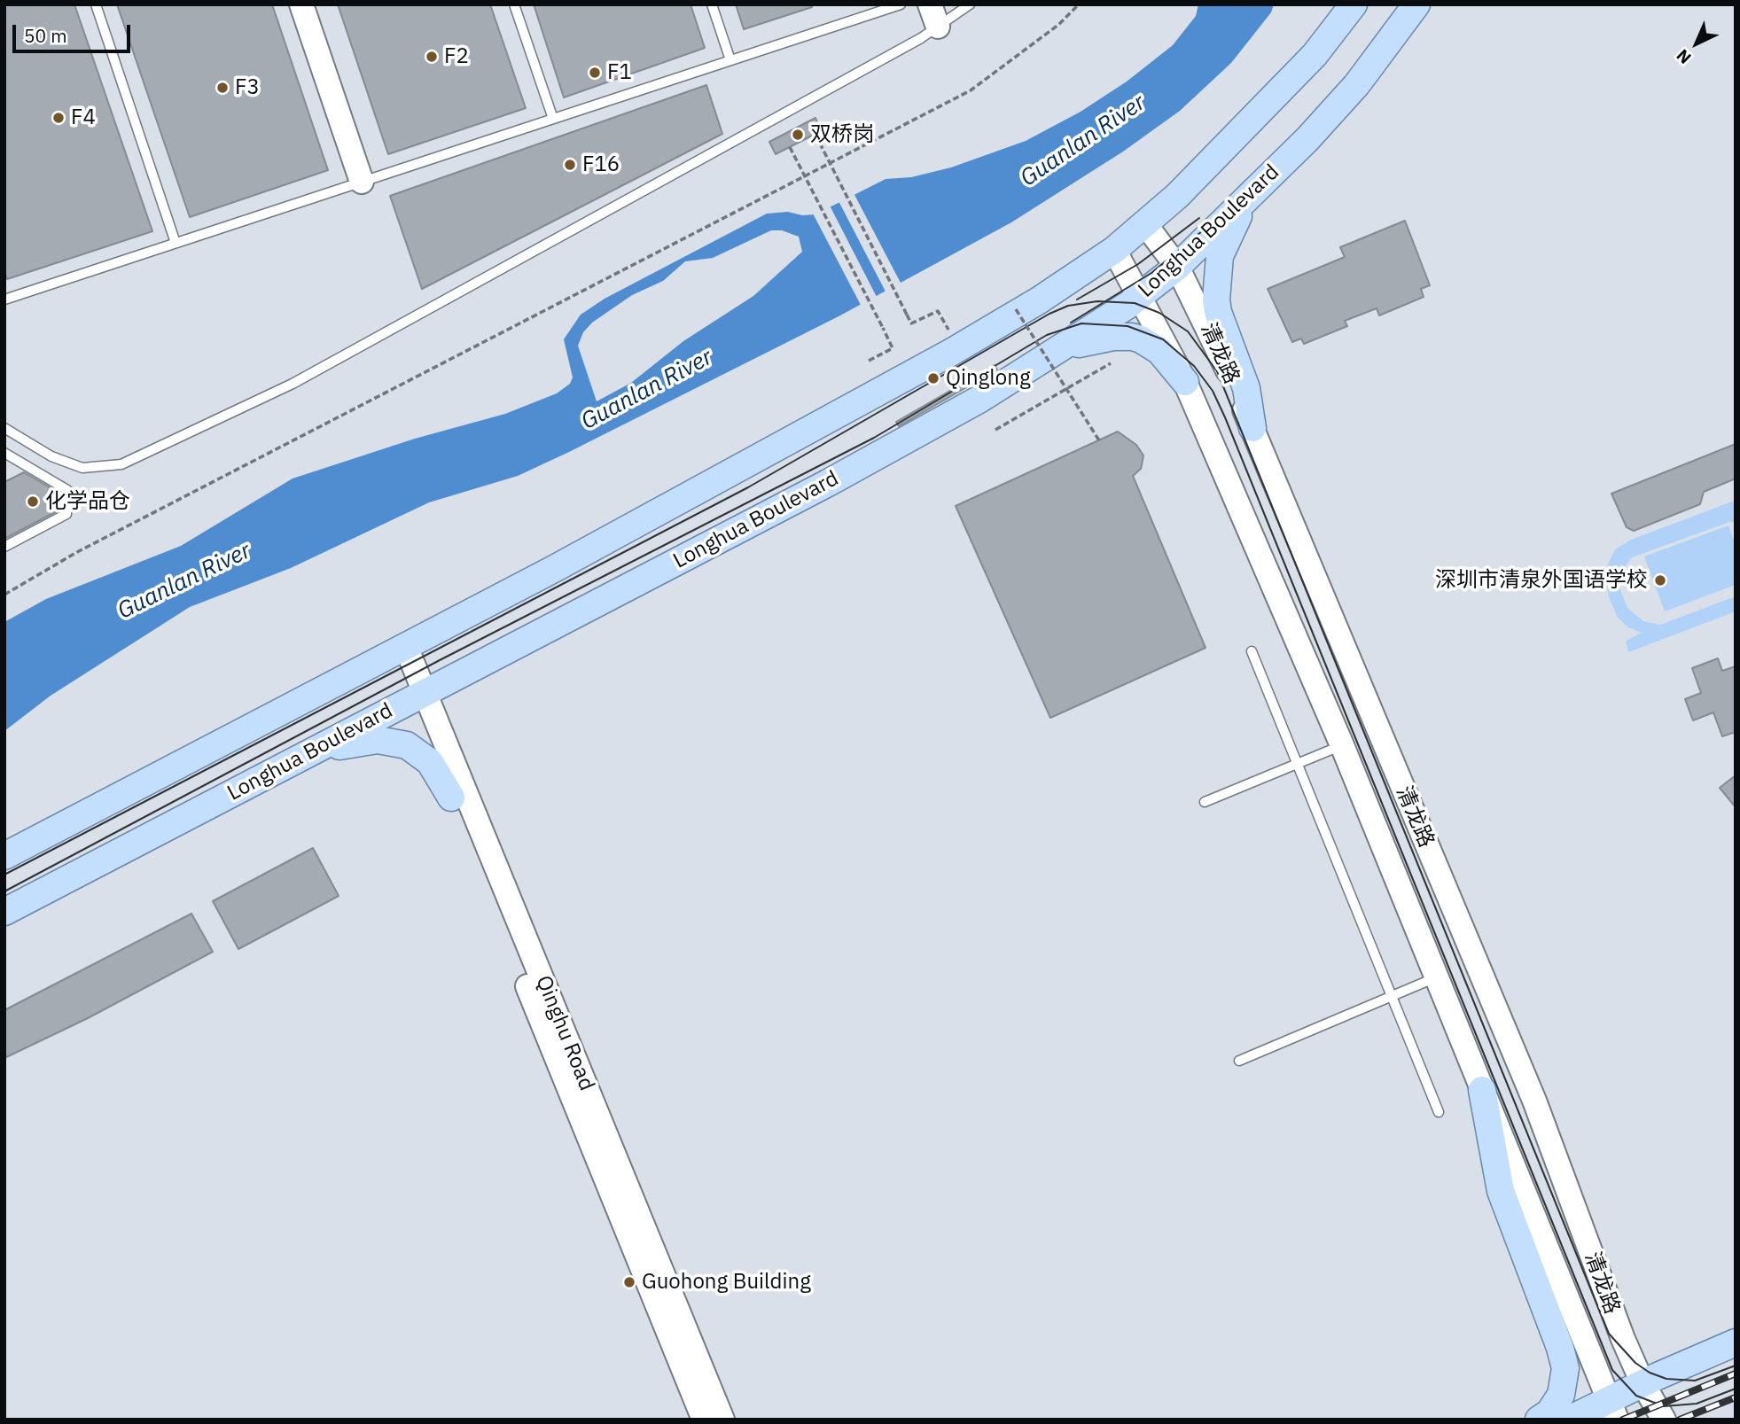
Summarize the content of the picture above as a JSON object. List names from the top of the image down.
{
  "streets": {
    "main road": ["Longhua Boulevard"],
    "street": ["清龙路", "Qinghu Road"]
  },
  "crossings": [
    ["Longhua Boulevard", "清龙路"],
    ["Longhua Boulevard", "Qinghu Road"]
  ],
  "water": ["Guanlan River"],
  "places": [
    "F2",
    "F1",
    "F3",
    "F4",
    "双桥岗",
    "F16",
    "Qinglong",
    "化学品仓",
    "深圳市清泉外国语学校",
    "Guohong Building"
  ],
  "scale_bar": "50 m",
  "north": "bottom left"
}
